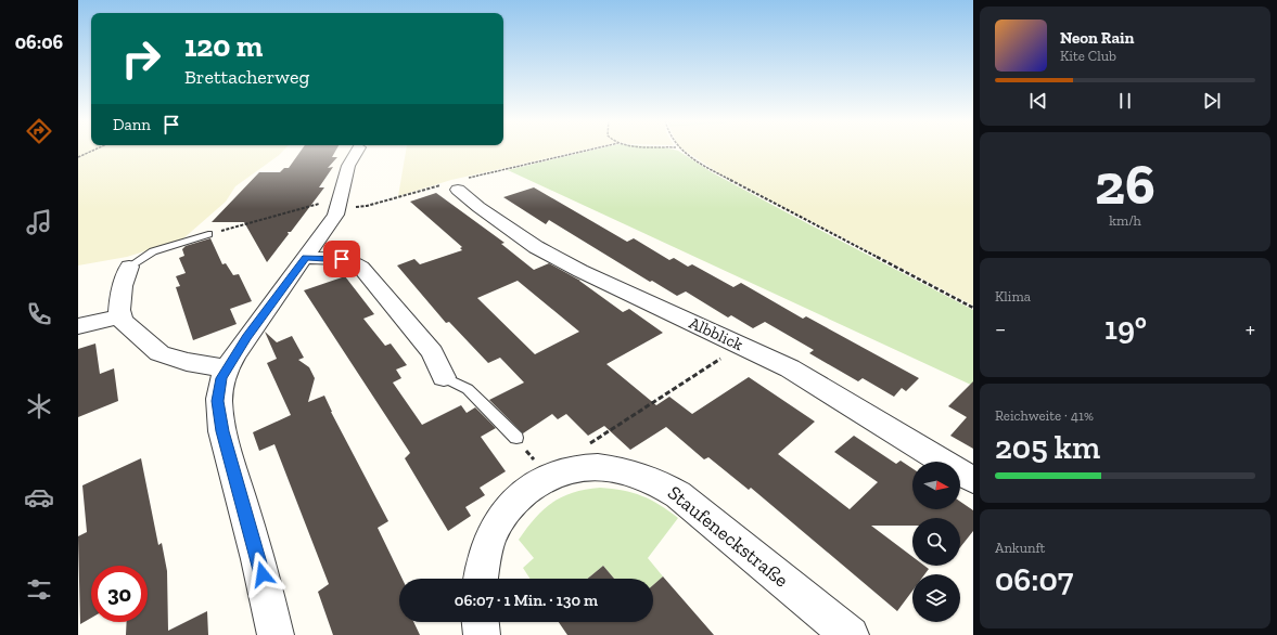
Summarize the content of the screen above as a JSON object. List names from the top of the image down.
{
  "streets": {
    "street": ["Albblick", "Staufeneckstraße"]
  },
  "north": "right",
  "page": {
    "tabs": "06:06",
    "turn": ["120 m", "Brettacherweg"],
    "song": ["Neon Rain", "Kite Club"],
    "then": "Dann",
    "tile": [
      ["26", "km/h"],
      "Klima",
      ["Reichweite · 41%", "205 km"],
      ["Ankunft", "06:07"]
    ],
    "heat": ["−", "19°", "+"],
    "limit": "30",
    "trip": "06:07 · 1 Min. · 130 m"
  }
}
